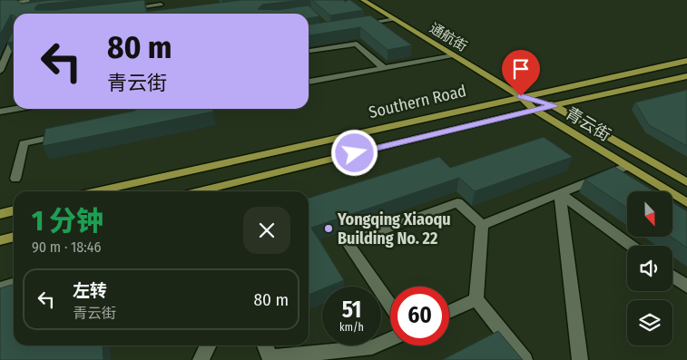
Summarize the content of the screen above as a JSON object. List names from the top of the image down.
{
  "streets": {
    "main road": ["通航街", "Southern Road", "青云街"]
  },
  "crossings": [
    ["通航街", "Southern Road"],
    ["通航街", "青云街"],
    ["Southern Road", "青云街"]
  ],
  "places": ["Yongqing Xiaoqu Building No. 22"],
  "north": "bottom",
  "page": {
    "turn": ["80 m", "青云街"],
    "heading": ["1 分钟", "90 m · 18:46"],
    "list": [
      {
        "name": "左转",
        "note": "青云街",
        "value": "80 m"
      }
    ],
    "speed": "51 km/h",
    "limit": "60"
  }
}
